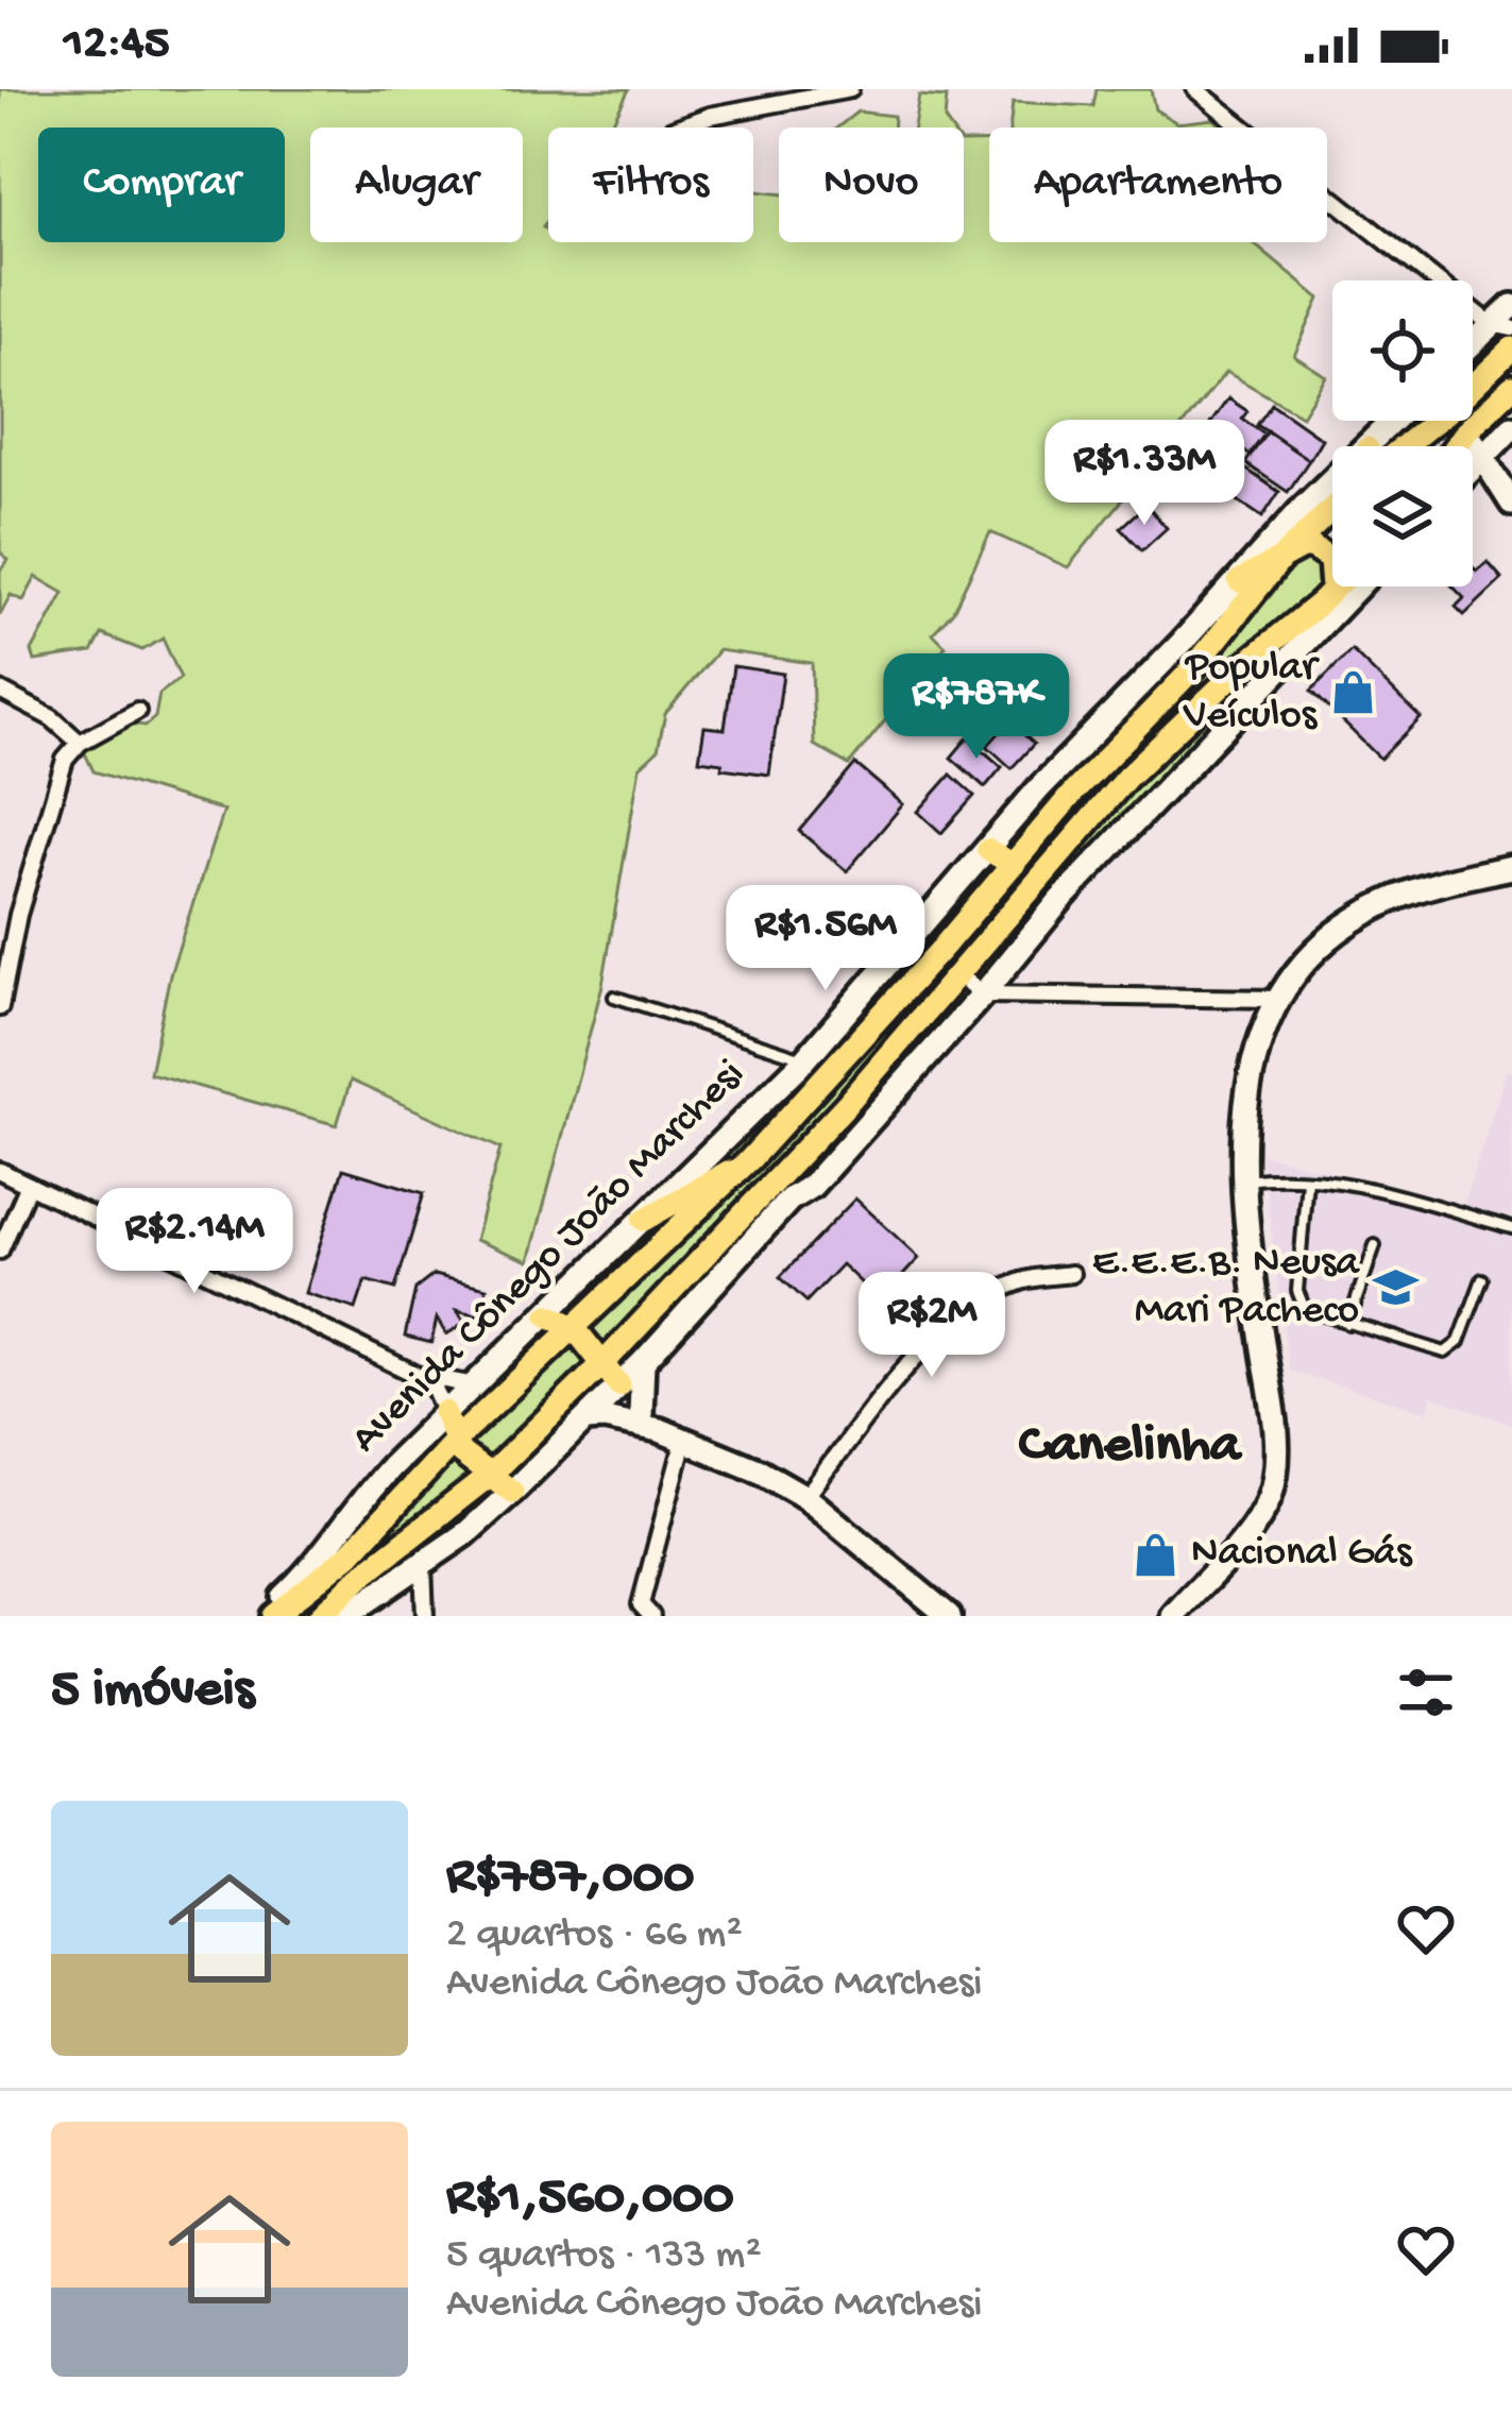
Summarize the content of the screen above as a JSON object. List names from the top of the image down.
{
  "streets": {
    "main road": ["Avenida Cônego João Marchesi"]
  },
  "districts": ["Canelinha"],
  "places": {
    "shop": ["Popular Veículos", "Nacional Gás"],
    "school or university": ["E.E.E.B. Neusa Mari Pacheco"]
  },
  "page": {
    "status": "12:45",
    "chip": [
      "Comprar",
      "Alugar",
      "Filtros",
      "Novo",
      "Apartamento"
    ],
    "price": [
      "R$1.33M",
      "R$787K",
      "R$1.56M",
      "R$2.14M",
      "R$2M"
    ],
    "heading": "5 imóveis",
    "list": [
      {
        "name": "R$787,000",
        "note": "2 quartos · 66 m² · Avenida Cônego João Marchesi"
      },
      {
        "name": "R$1,560,000",
        "note": "5 quartos · 133 m² · Avenida Cônego João Marchesi"
      }
    ]
  }
}
